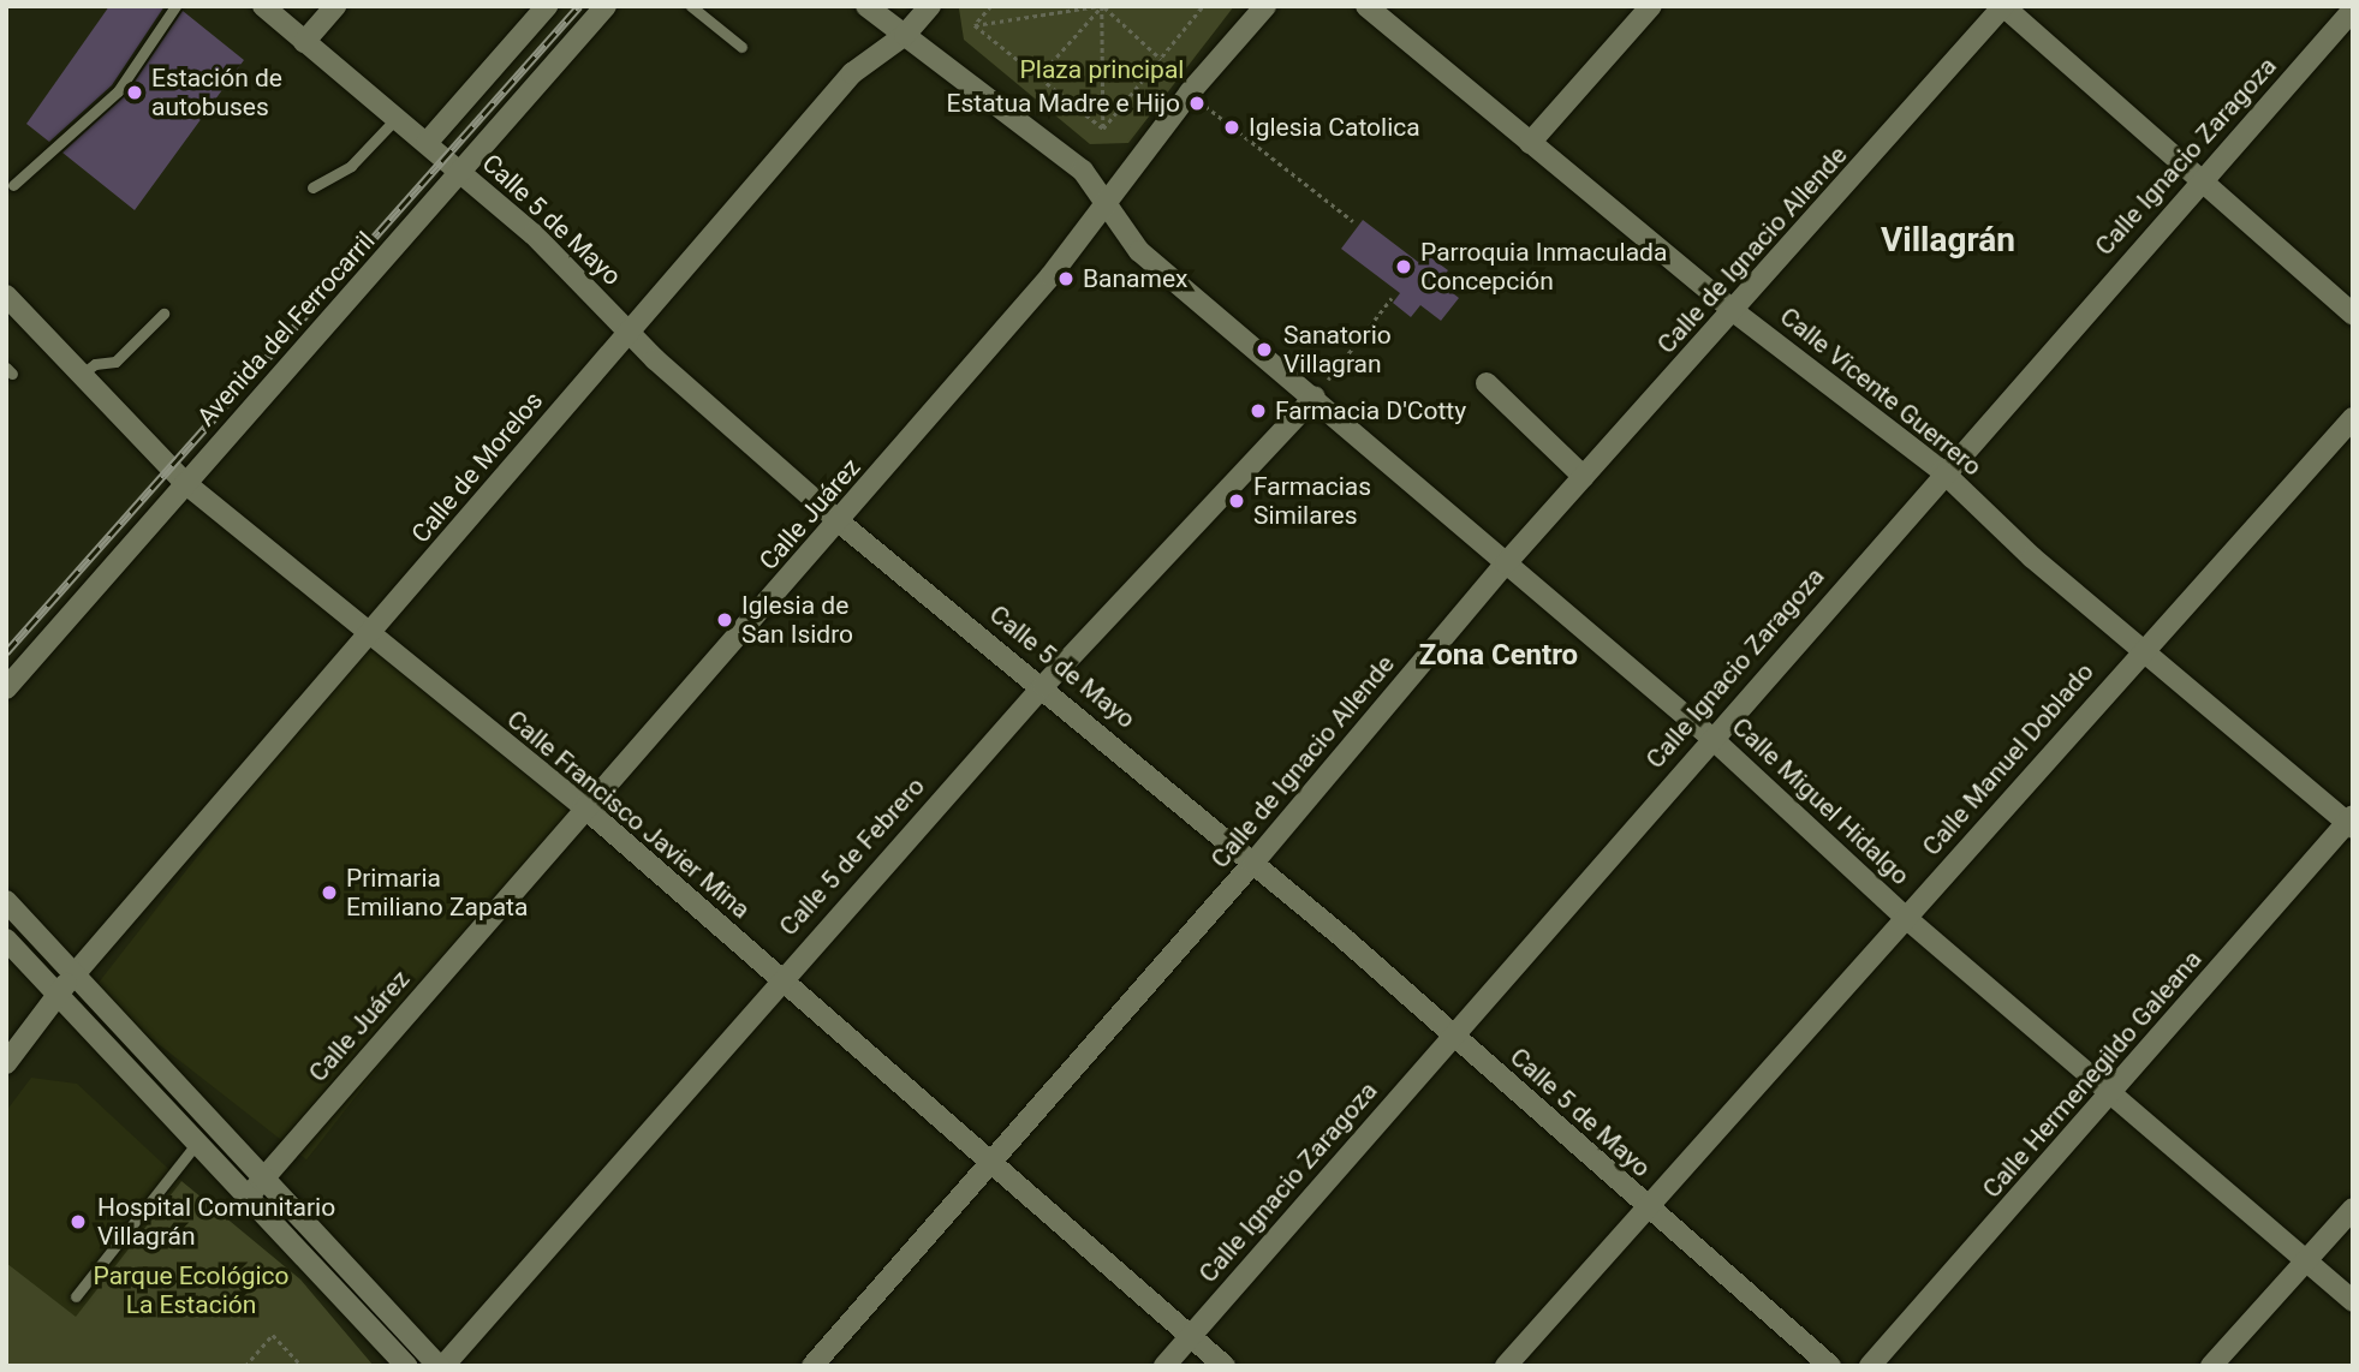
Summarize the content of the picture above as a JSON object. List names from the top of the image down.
{
  "streets": {
    "street": [
      "Calle Ignacio Zaragoza",
      "Calle 5 de Mayo",
      "Calle de Ignacio Allende",
      "Avenida del Ferrocarril",
      "Calle Vicente Guerrero",
      "Calle de Morelos",
      "Calle Juárez",
      "Calle Manuel Doblado",
      "Calle Miguel Hidalgo",
      "Calle Francisco Javier Mina",
      "Calle 5 de Febrero",
      "Calle Hermenegildo Galeana"
    ]
  },
  "crossings": [
    ["Calle Ignacio Zaragoza", "Calle 5 de Mayo"],
    ["Calle Ignacio Zaragoza", "Calle Vicente Guerrero"],
    ["Calle Ignacio Zaragoza", "Calle Miguel Hidalgo"],
    ["Calle Ignacio Zaragoza", "Calle Francisco Javier Mina"],
    ["Calle 5 de Mayo", "Calle de Ignacio Allende"],
    ["Calle 5 de Mayo", "Avenida del Ferrocarril"],
    ["Calle 5 de Mayo", "Calle de Morelos"],
    ["Calle 5 de Mayo", "Calle Juárez"],
    ["Calle 5 de Mayo", "Calle Manuel Doblado"],
    ["Calle 5 de Mayo", "Calle 5 de Febrero"],
    ["Calle de Ignacio Allende", "Calle Vicente Guerrero"],
    ["Calle de Ignacio Allende", "Calle Miguel Hidalgo"],
    ["Calle de Ignacio Allende", "Calle Francisco Javier Mina"],
    ["Avenida del Ferrocarril", "Calle Francisco Javier Mina"],
    ["Calle Vicente Guerrero", "Calle Manuel Doblado"],
    ["Calle Vicente Guerrero", "Calle Hermenegildo Galeana"],
    ["Calle de Morelos", "Calle Miguel Hidalgo"],
    ["Calle de Morelos", "Calle Francisco Javier Mina"],
    ["Calle Juárez", "Calle Miguel Hidalgo"],
    ["Calle Juárez", "Calle Francisco Javier Mina"],
    ["Calle Manuel Doblado", "Calle Miguel Hidalgo"],
    ["Calle Miguel Hidalgo", "Calle 5 de Febrero"],
    ["Calle Miguel Hidalgo", "Calle Hermenegildo Galeana"],
    ["Calle Francisco Javier Mina", "Calle 5 de Febrero"]
  ],
  "districts": ["Villagrán", "Zona Centro"],
  "parks": ["Plaza principal", "Parque Ecológico La Estación"],
  "places": [
    "Estación de autobuses",
    "Estatua Madre e Hijo",
    "Iglesia Catolica",
    "Parroquia Inmaculada Concepción",
    "Banamex",
    "Sanatorio Villagran",
    "Farmacia D'Cotty",
    "Farmacias Similares",
    "Iglesia de San Isidro",
    "Primaria Emiliano Zapata",
    "Hospital Comunitario Villagrán"
  ]
}
